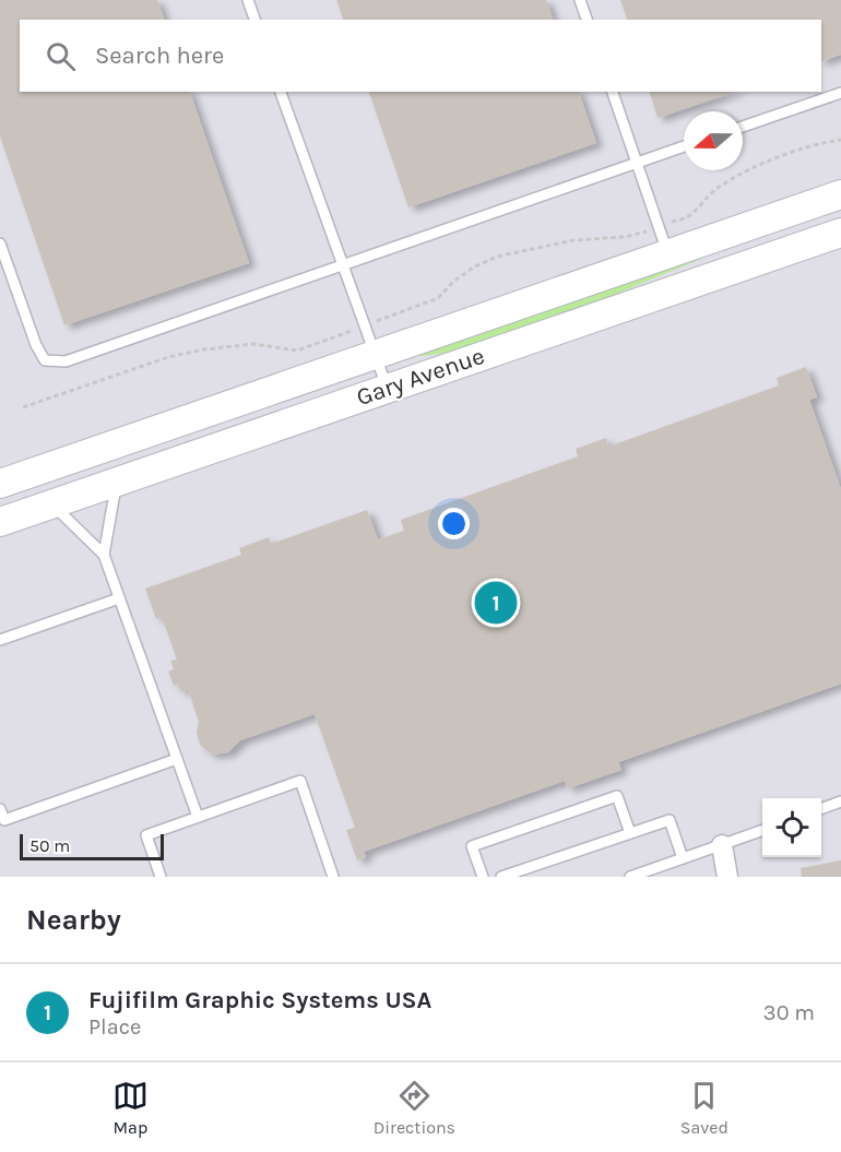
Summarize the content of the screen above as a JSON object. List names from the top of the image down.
{
  "streets": {
    "main road": ["Gary Avenue"]
  },
  "scale_bar": "50 m",
  "north": "left",
  "page": {
    "search": "Search here",
    "pins": "1",
    "scale": "50 m",
    "heading": "Nearby",
    "list": [
      {
        "mark": "1",
        "name": "Fujifilm Graphic Systems USA",
        "note": "Place",
        "value": "30 m"
      }
    ],
    "nav": ["Map", "Directions", "Saved"]
  }
}
